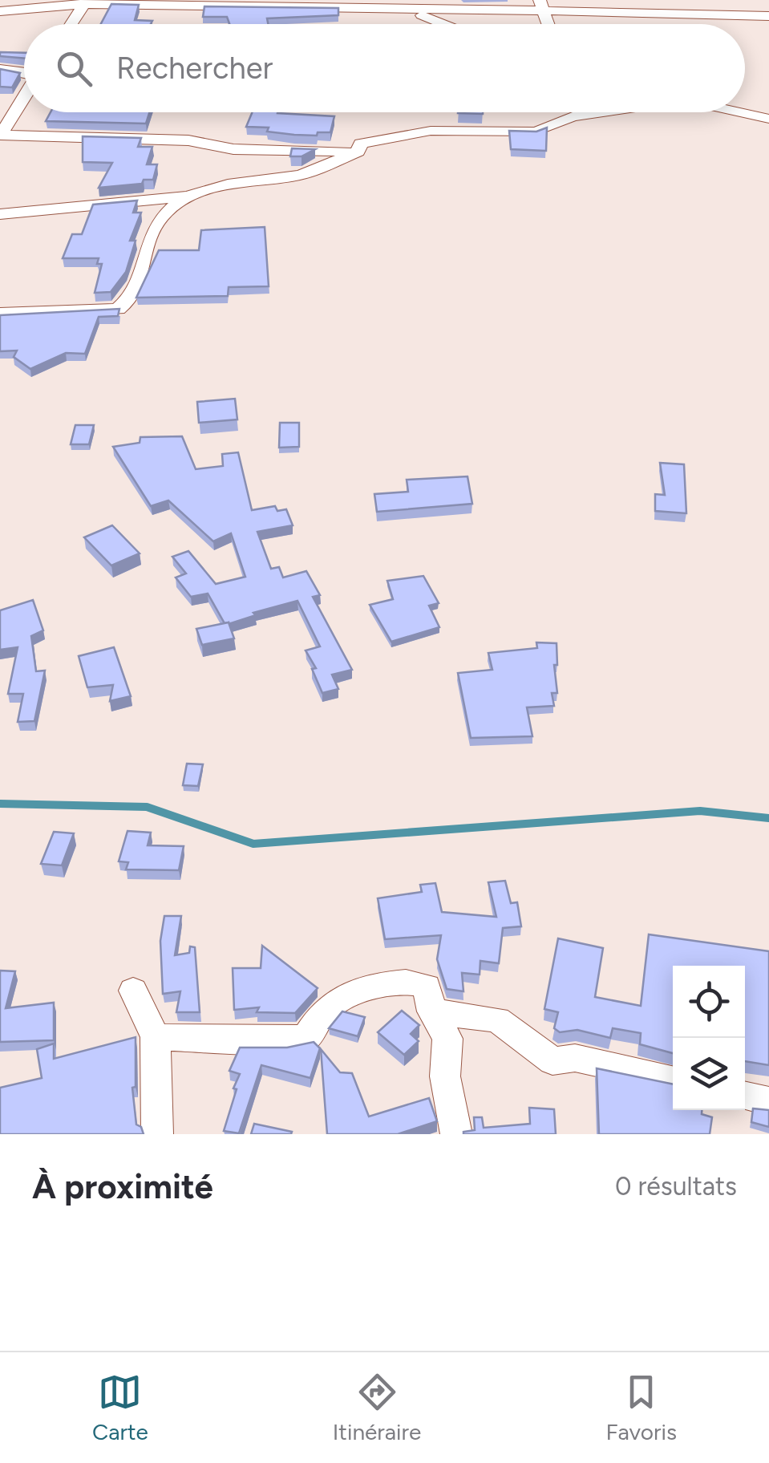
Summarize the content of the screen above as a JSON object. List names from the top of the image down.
{
  "page": {
    "search": "Rechercher",
    "heading": ["À proximité", "0 résultats"],
    "nav": ["Carte", "Itinéraire", "Favoris"]
  }
}
